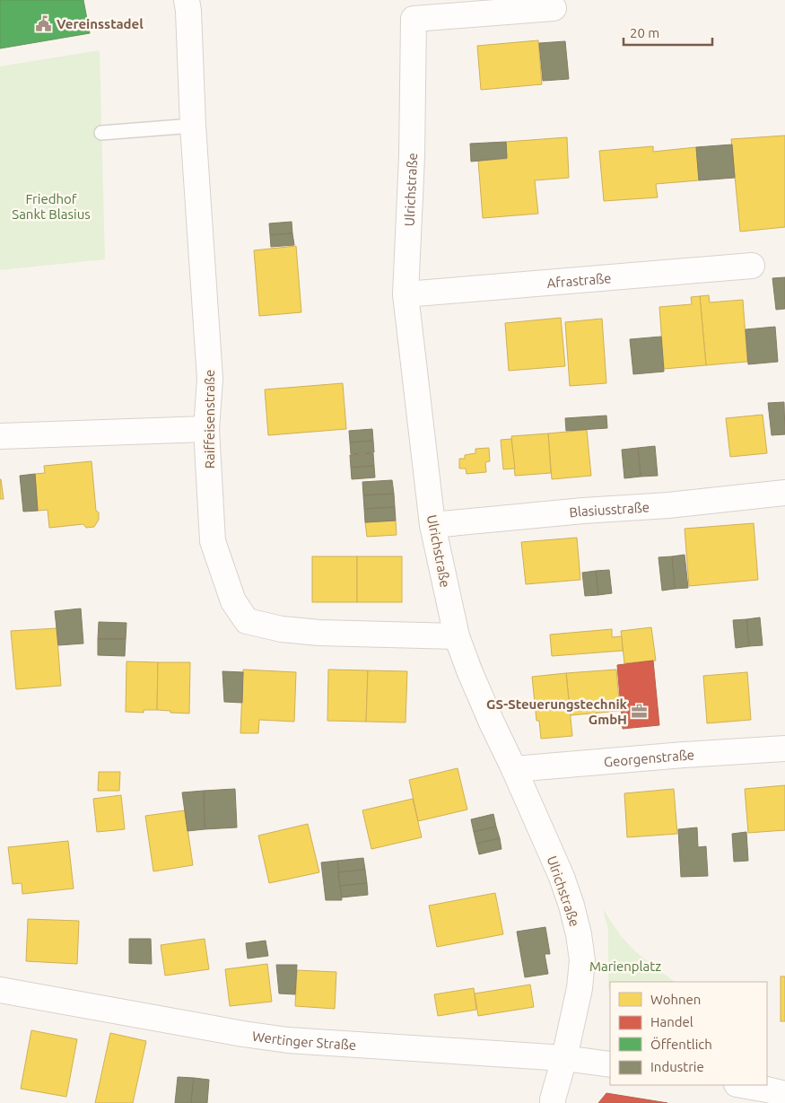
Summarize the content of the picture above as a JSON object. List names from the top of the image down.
{
  "streets": {
    "street": [
      "Ulrichstraße",
      "Afrastraße",
      "Raiffeisenstraße",
      "Blasiusstraße",
      "Georgenstraße",
      "Wertinger Straße"
    ]
  },
  "crossings": [
    ["Ulrichstraße", "Afrastraße"],
    ["Ulrichstraße", "Raiffeisenstraße"],
    ["Ulrichstraße", "Blasiusstraße"],
    ["Ulrichstraße", "Georgenstraße"],
    ["Ulrichstraße", "Wertinger Straße"]
  ],
  "parks": ["Friedhof Sankt Blasius", "Marienplatz"],
  "places": {
    "public building": ["Vereinsstadel"],
    "office": ["GS-Steuerungstechnik GmbH"]
  },
  "legend": [
    "Wohnen",
    "Handel",
    "Öffentlich",
    "Industrie"
  ],
  "scale_bar": "20 m"
}
